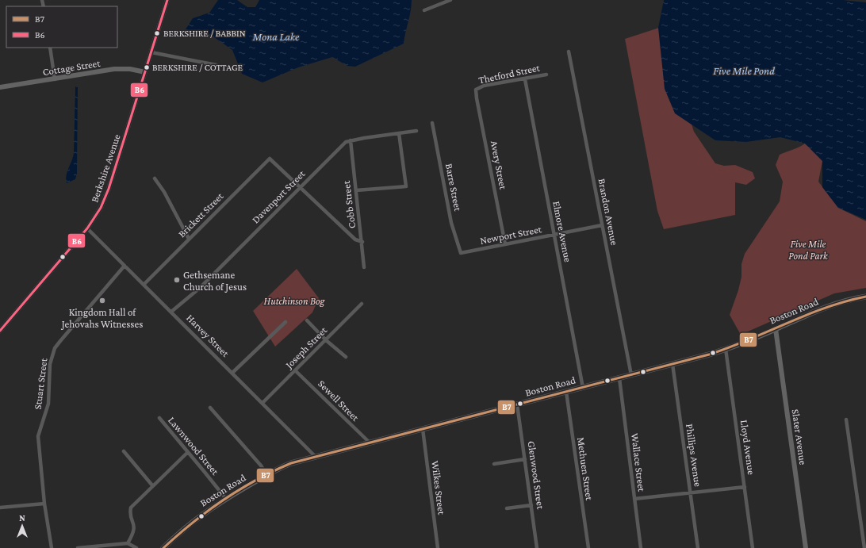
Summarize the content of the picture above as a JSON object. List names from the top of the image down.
{
  "streets": {
    "main road": [
      "Cottage Street",
      "Berkshire Avenue",
      "Boston Road",
      "Slater Avenue"
    ],
    "street": [
      "Thetford Street",
      "Avery Street",
      "Barre Street",
      "Davenport Street",
      "Cobb Street",
      "Brandon Avenue",
      "Brickett Street",
      "Elmore Avenue",
      "Newport Street",
      "Harvey Street",
      "Joseph Street",
      "Stuart Street",
      "Sewell Street",
      "Lawnwood Street",
      "Lloyd Avenue",
      "Phillips Avenue",
      "Wallace Street",
      "Methuen Street",
      "Glenwood Street",
      "Wilkes Street"
    ]
  },
  "crossings": [
    ["Cottage Street", "Berkshire Avenue"],
    ["Thetford Street", "Avery Street"],
    ["Thetford Street", "Elmore Avenue"],
    ["Avery Street", "Newport Street"],
    ["Berkshire Avenue", "Harvey Street"],
    ["Barre Street", "Newport Street"],
    ["Davenport Street", "Cobb Street"],
    ["Davenport Street", "Brickett Street"],
    ["Davenport Street", "Harvey Street"],
    ["Brandon Avenue", "Newport Street"],
    ["Brandon Avenue", "Boston Road"],
    ["Brickett Street", "Harvey Street"],
    ["Elmore Avenue", "Newport Street"],
    ["Elmore Avenue", "Boston Road"],
    ["Boston Road", "Harvey Street"],
    ["Boston Road", "Sewell Street"],
    ["Boston Road", "Slater Avenue"],
    ["Boston Road", "Lawnwood Street"],
    ["Boston Road", "Lloyd Avenue"],
    ["Boston Road", "Phillips Avenue"],
    ["Boston Road", "Wallace Street"],
    ["Boston Road", "Methuen Street"],
    ["Boston Road", "Glenwood Street"],
    ["Boston Road", "Wilkes Street"],
    ["Harvey Street", "Joseph Street"],
    ["Harvey Street", "Stuart Street"],
    ["Joseph Street", "Sewell Street"]
  ],
  "water": ["Mona Lake", "Five Mile Pond"],
  "parks": ["Five Mile Pond Park", "Hutchinson Bog"],
  "places": [
    "BERKSHIRE / BABBIN",
    "BERKSHIRE / COTTAGE",
    "Gethsemane Church of Jesus",
    "Kingdom Hall of Jehovahs Witnesses"
  ],
  "lines": ["transit line B6", "transit line B7"],
  "legend": ["B7", "B6"],
  "north": "top"
}
